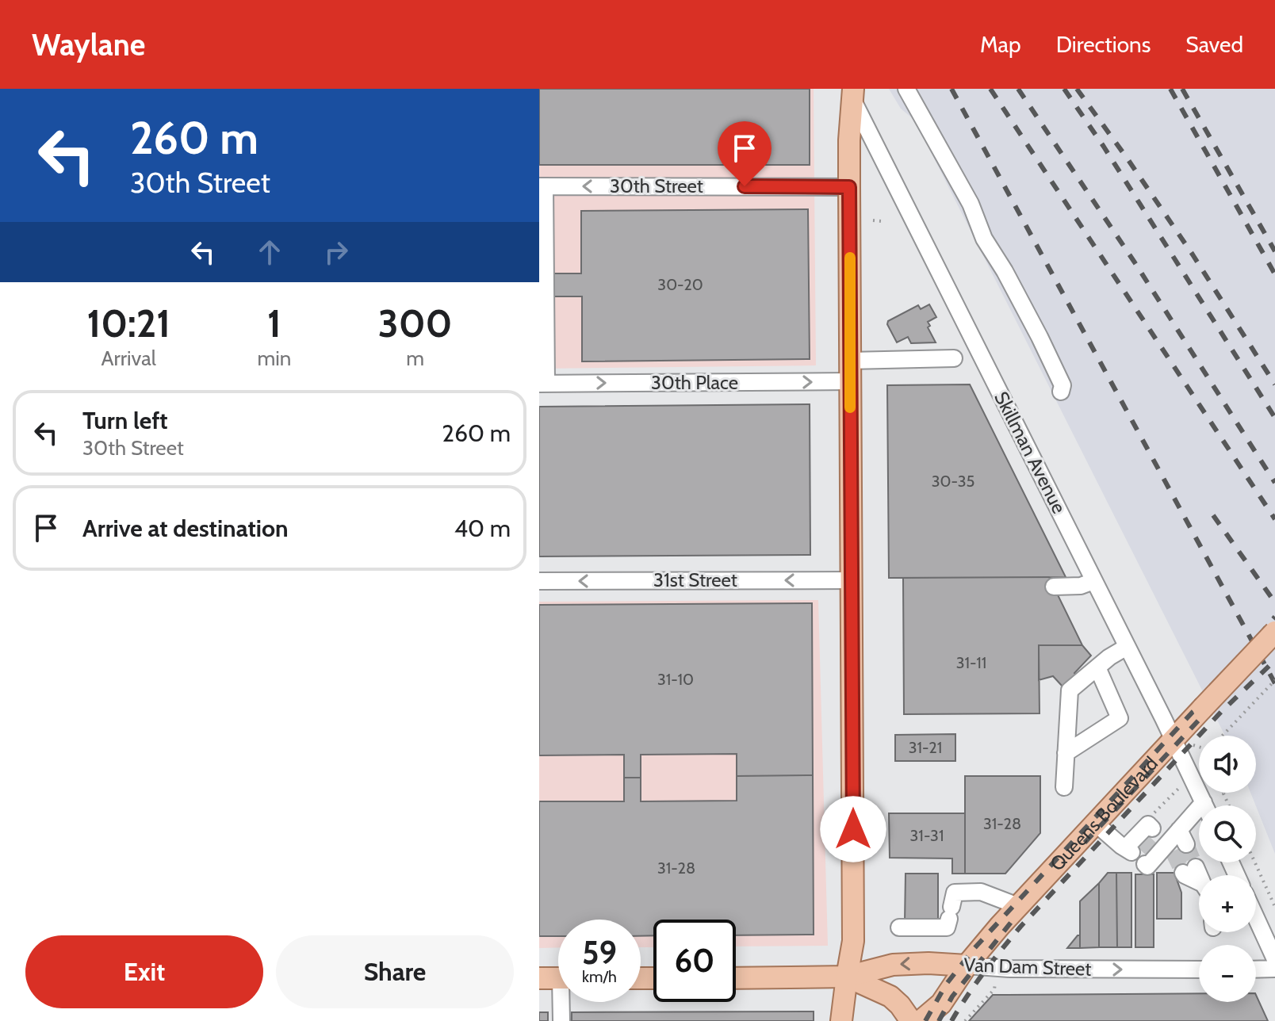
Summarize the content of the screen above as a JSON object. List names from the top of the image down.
{
  "streets": {
    "main road": ["Queens Boulevard", "Van Dam Street"],
    "street": [
      "30th Street",
      "30th Place",
      "Skillman Avenue",
      "31st Street"
    ]
  },
  "crossings": [
    ["Skillman Avenue", "Queens Boulevard"],
    ["Queens Boulevard", "Van Dam Street"]
  ],
  "one_way": ["30th Street", "30th Place", "31st Street"],
  "house_numbers": [
    "30-20",
    "30-35",
    "31-11",
    "31-10",
    "31-21",
    "31-28",
    "31-31",
    "31-28"
  ],
  "page": {
    "header": "Waylane",
    "nav": ["Map", "Directions", "Saved"],
    "turn": ["260 m", "30th Street"],
    "eta": [
      "10:21",
      "Arrival",
      "1",
      "min",
      "300",
      "m"
    ],
    "list": [
      {
        "name": "Turn left",
        "note": "30th Street",
        "value": "260 m"
      },
      {
        "name": "Arrive at destination",
        "value": "40 m"
      }
    ],
    "map_buttons": ["+", "−"],
    "speed": "59 km/h",
    "limit": "60",
    "buttons": ["Exit", "Share"]
  }
}
